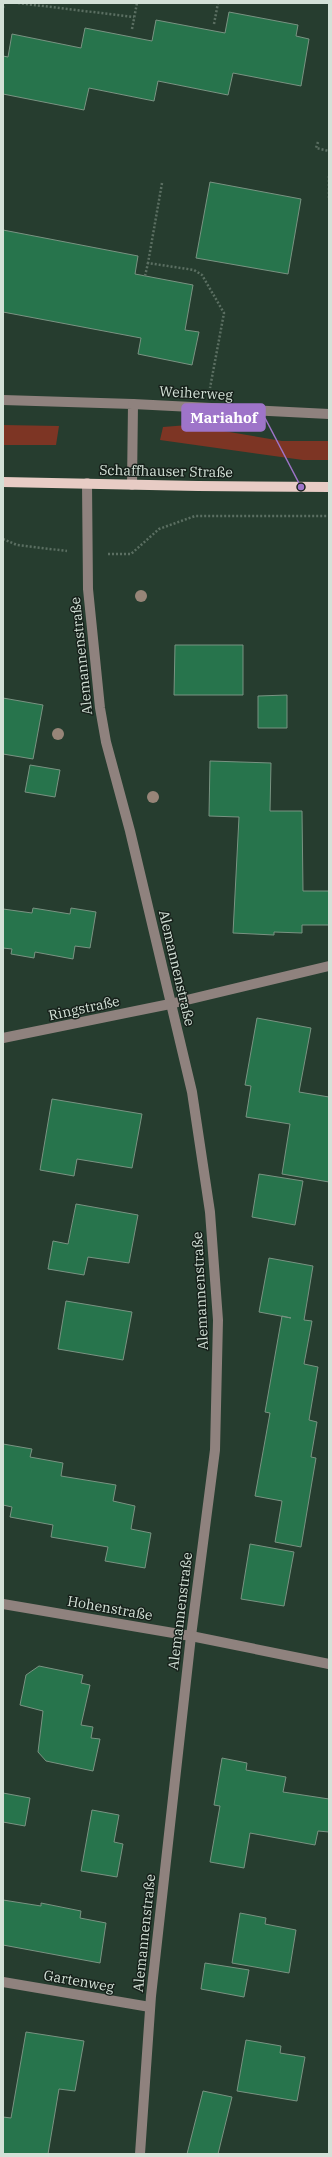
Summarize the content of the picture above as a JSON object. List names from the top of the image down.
{
  "streets": {
    "main road": ["Schaffhauser Straße"],
    "street": [
      "Weiherweg",
      "Alemannenstraße",
      "Ringstraße",
      "Hohenstraße",
      "Gartenweg"
    ]
  },
  "crossings": [
    ["Schaffhauser Straße", "Alemannenstraße"],
    ["Alemannenstraße", "Ringstraße"],
    ["Alemannenstraße", "Hohenstraße"],
    ["Alemannenstraße", "Gartenweg"]
  ],
  "places": ["Mariahof"]
}
